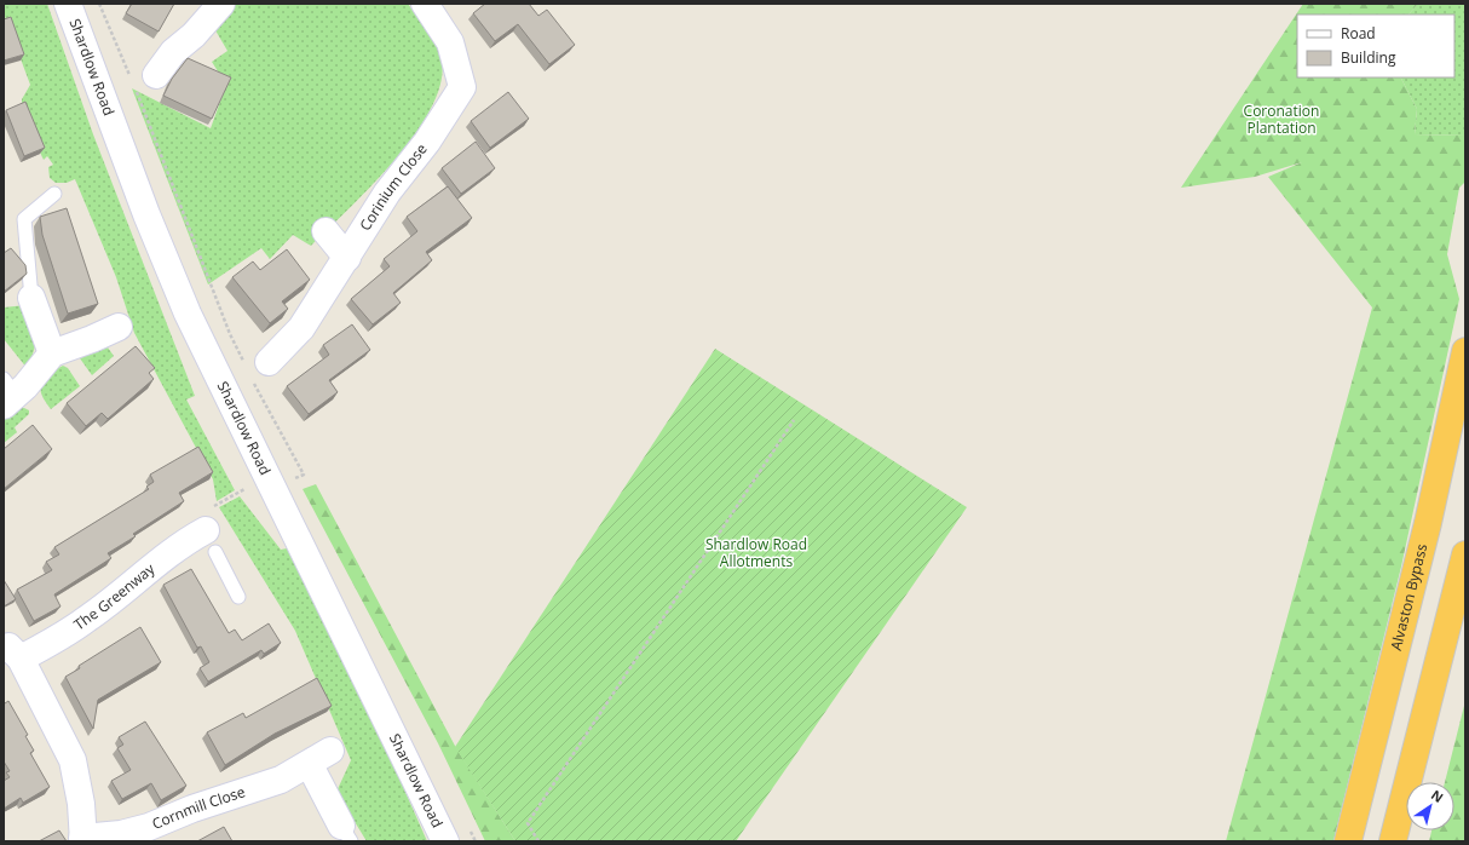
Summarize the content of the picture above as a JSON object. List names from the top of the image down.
{
  "streets": {
    "highway": ["Alvaston Bypass"],
    "street": [
      "Shardlow Road",
      "Corinium Close",
      "The Greenway",
      "Cornmill Close"
    ]
  },
  "crossings": [
    ["The Greenway", "Cornmill Close"]
  ],
  "parks": ["Coronation Plantation", "Shardlow Road Allotments"],
  "legend": ["Road", "Building"],
  "north": "top right"
}
